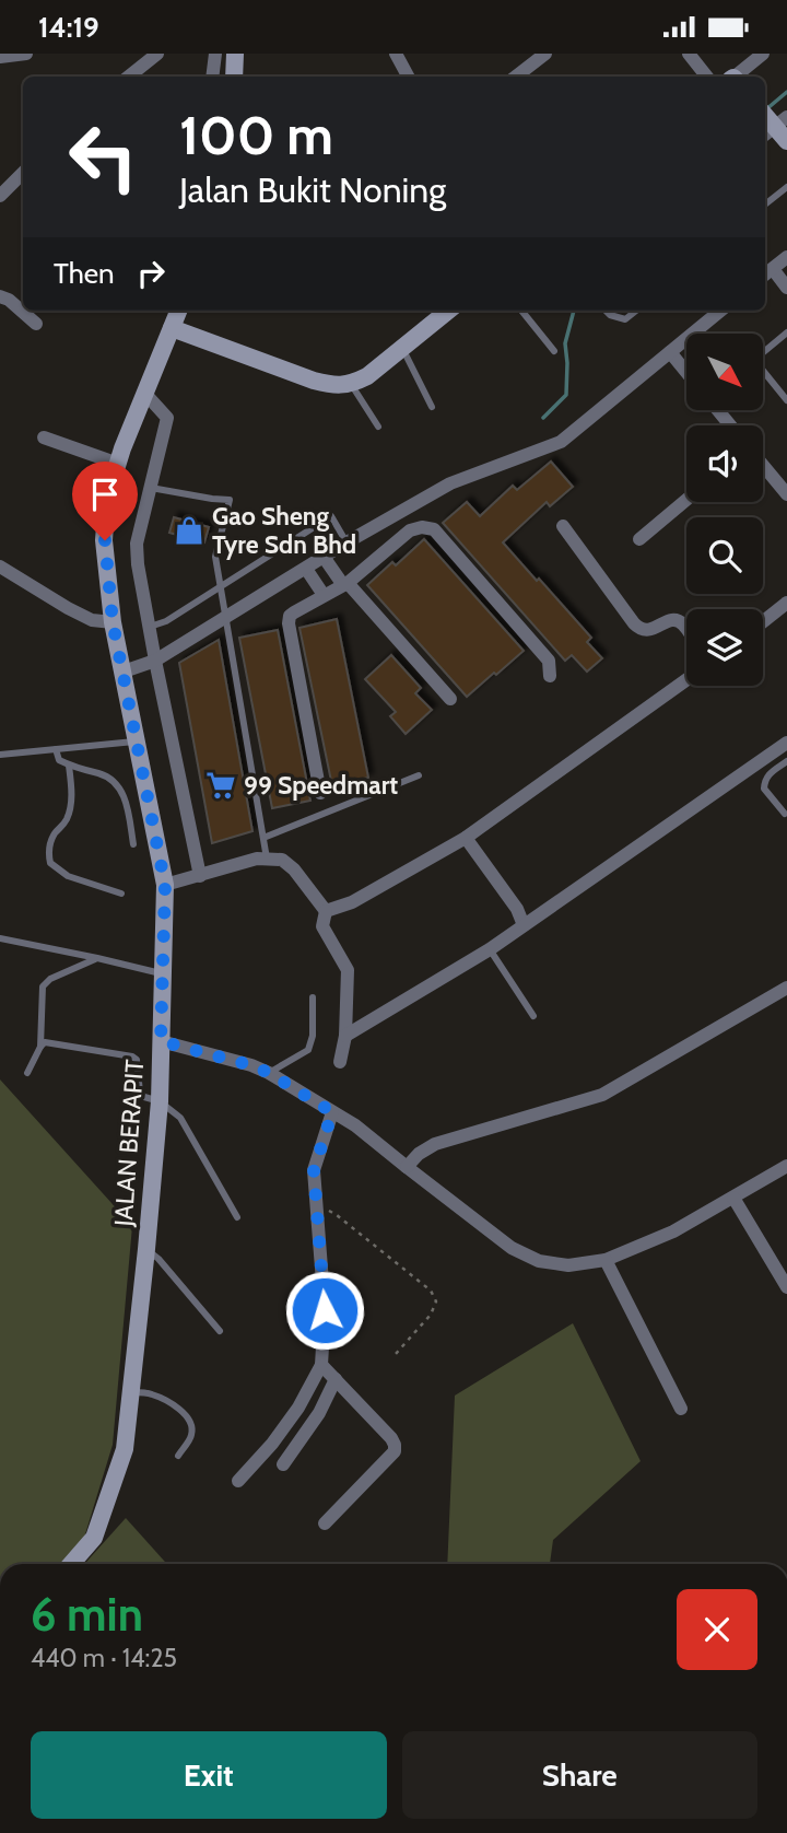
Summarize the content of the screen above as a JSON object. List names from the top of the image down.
{
  "streets": {
    "main road": ["JALAN BERAPIT"]
  },
  "places": {
    "shop": ["Gao Sheng Tyre Sdn Bhd"],
    "supermarket": ["99 Speedmart"]
  },
  "north": "bottom right",
  "page": {
    "status": "14:19",
    "turn": ["100 m", "Jalan Bukit Noning"],
    "then": "Then",
    "heading": ["6 min", "440 m · 14:25"],
    "buttons": ["Exit", "Share"]
  }
}
